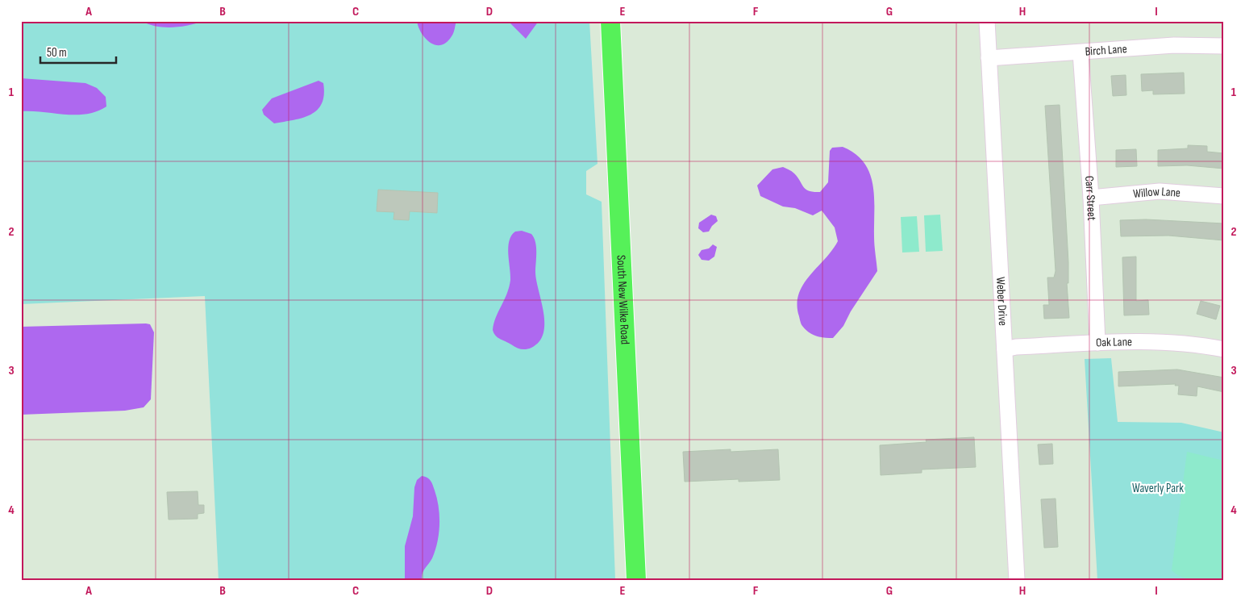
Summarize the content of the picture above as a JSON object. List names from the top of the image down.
{
  "streets": {
    "main road": ["South New Wilke Road"],
    "street": [
      "Birch Lane",
      "Willow Lane",
      "Carr Street",
      "Weber Drive",
      "Oak Lane"
    ]
  },
  "crossings": [
    ["Birch Lane", "Carr Street"],
    ["Birch Lane", "Weber Drive"],
    ["Willow Lane", "Carr Street"],
    ["Carr Street", "Oak Lane"],
    ["Weber Drive", "Oak Lane"]
  ],
  "parks": ["Waverly Park"],
  "scale_bar": "50 m",
  "grid": {
    "columns": [
      "A",
      "B",
      "C",
      "D",
      "E",
      "F",
      "G",
      "H",
      "I"
    ],
    "rows": [
      "1",
      "2",
      "3",
      "4"
    ]
  }
}
